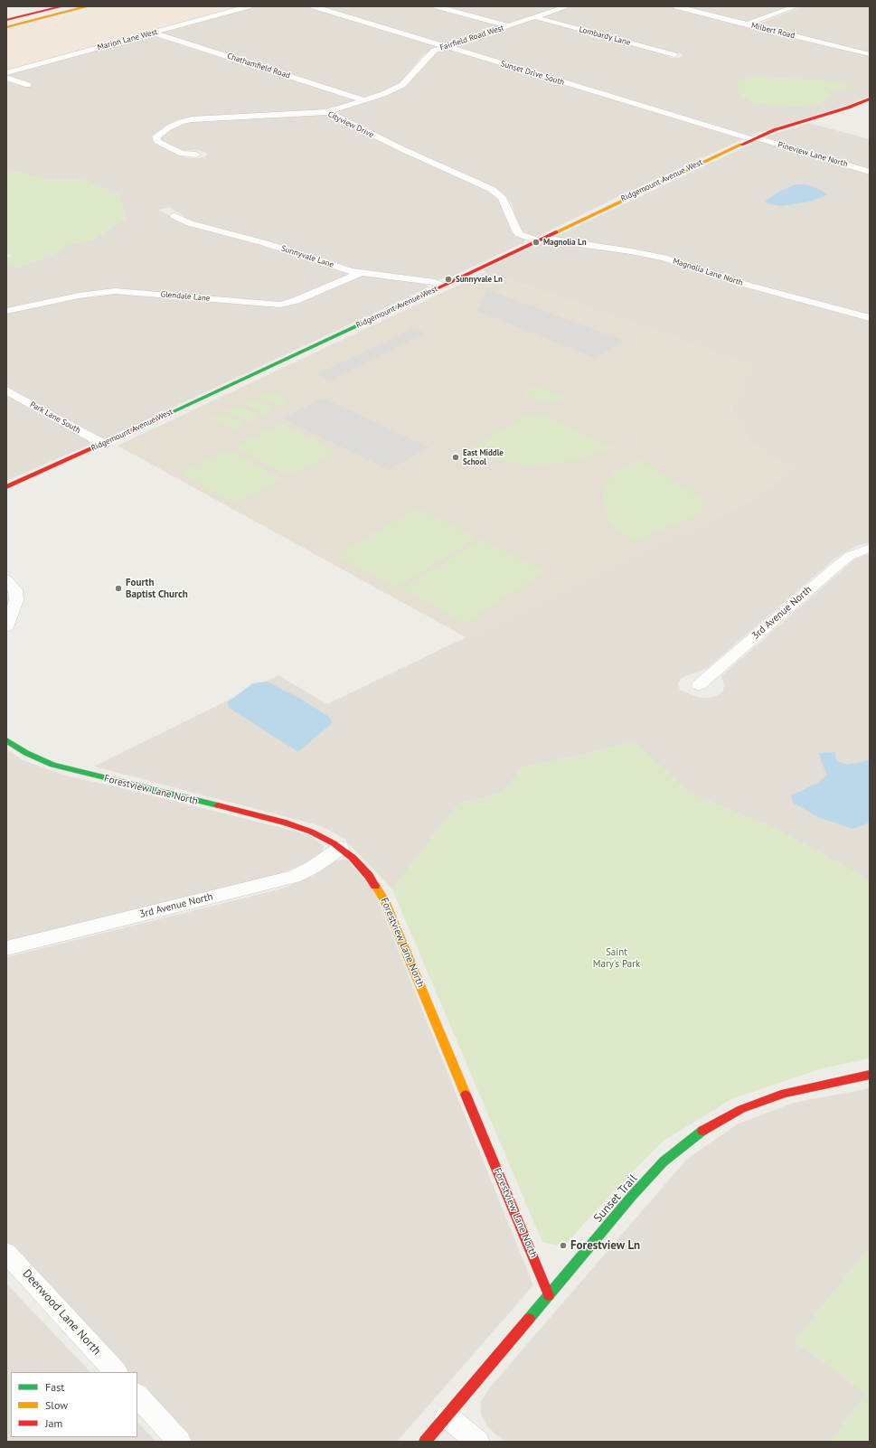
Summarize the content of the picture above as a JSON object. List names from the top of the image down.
{
  "streets": {
    "main road": ["Ridgemount Avenue West", "Forestview Lane North", "Sunset Trail"],
    "street": [
      "Milbert Road",
      "Lombardy Lane",
      "Fairfield Road West",
      "Marion Lane West",
      "Chathamfield Road",
      "Sunset Drive South",
      "Cityview Drive",
      "Pineview Lane North",
      "Sunnyvale Lane",
      "Magnolia Lane North",
      "Glendale Lane",
      "Park Lane South",
      "3rd Avenue North",
      "Deerwood Lane North"
    ]
  },
  "crossings": [
    ["Lombardy Lane", "Fairfield Road West"],
    ["Fairfield Road West", "Chathamfield Road"],
    ["Fairfield Road West", "Sunset Drive South"],
    ["Fairfield Road West", "Cityview Drive"],
    ["Marion Lane West", "Chathamfield Road"],
    ["Sunset Drive South", "Pineview Lane North"],
    ["Sunset Drive South", "Ridgemount Avenue West"],
    ["Cityview Drive", "Ridgemount Avenue West"],
    ["Cityview Drive", "Magnolia Lane North"],
    ["Pineview Lane North", "Ridgemount Avenue West"],
    ["Ridgemount Avenue West", "Sunnyvale Lane"],
    ["Ridgemount Avenue West", "Magnolia Lane North"],
    ["Ridgemount Avenue West", "Park Lane South"],
    ["Sunnyvale Lane", "Glendale Lane"],
    ["3rd Avenue North", "Forestview Lane North"],
    ["Forestview Lane North", "Sunset Trail"]
  ],
  "parks": ["Saint Mary's Park"],
  "places": [
    "Magnolia Ln",
    "Sunnyvale Ln",
    "East Middle School",
    "Fourth Baptist Church",
    "Forestview Ln"
  ],
  "legend": ["Fast", "Slow", "Jam"]
}
